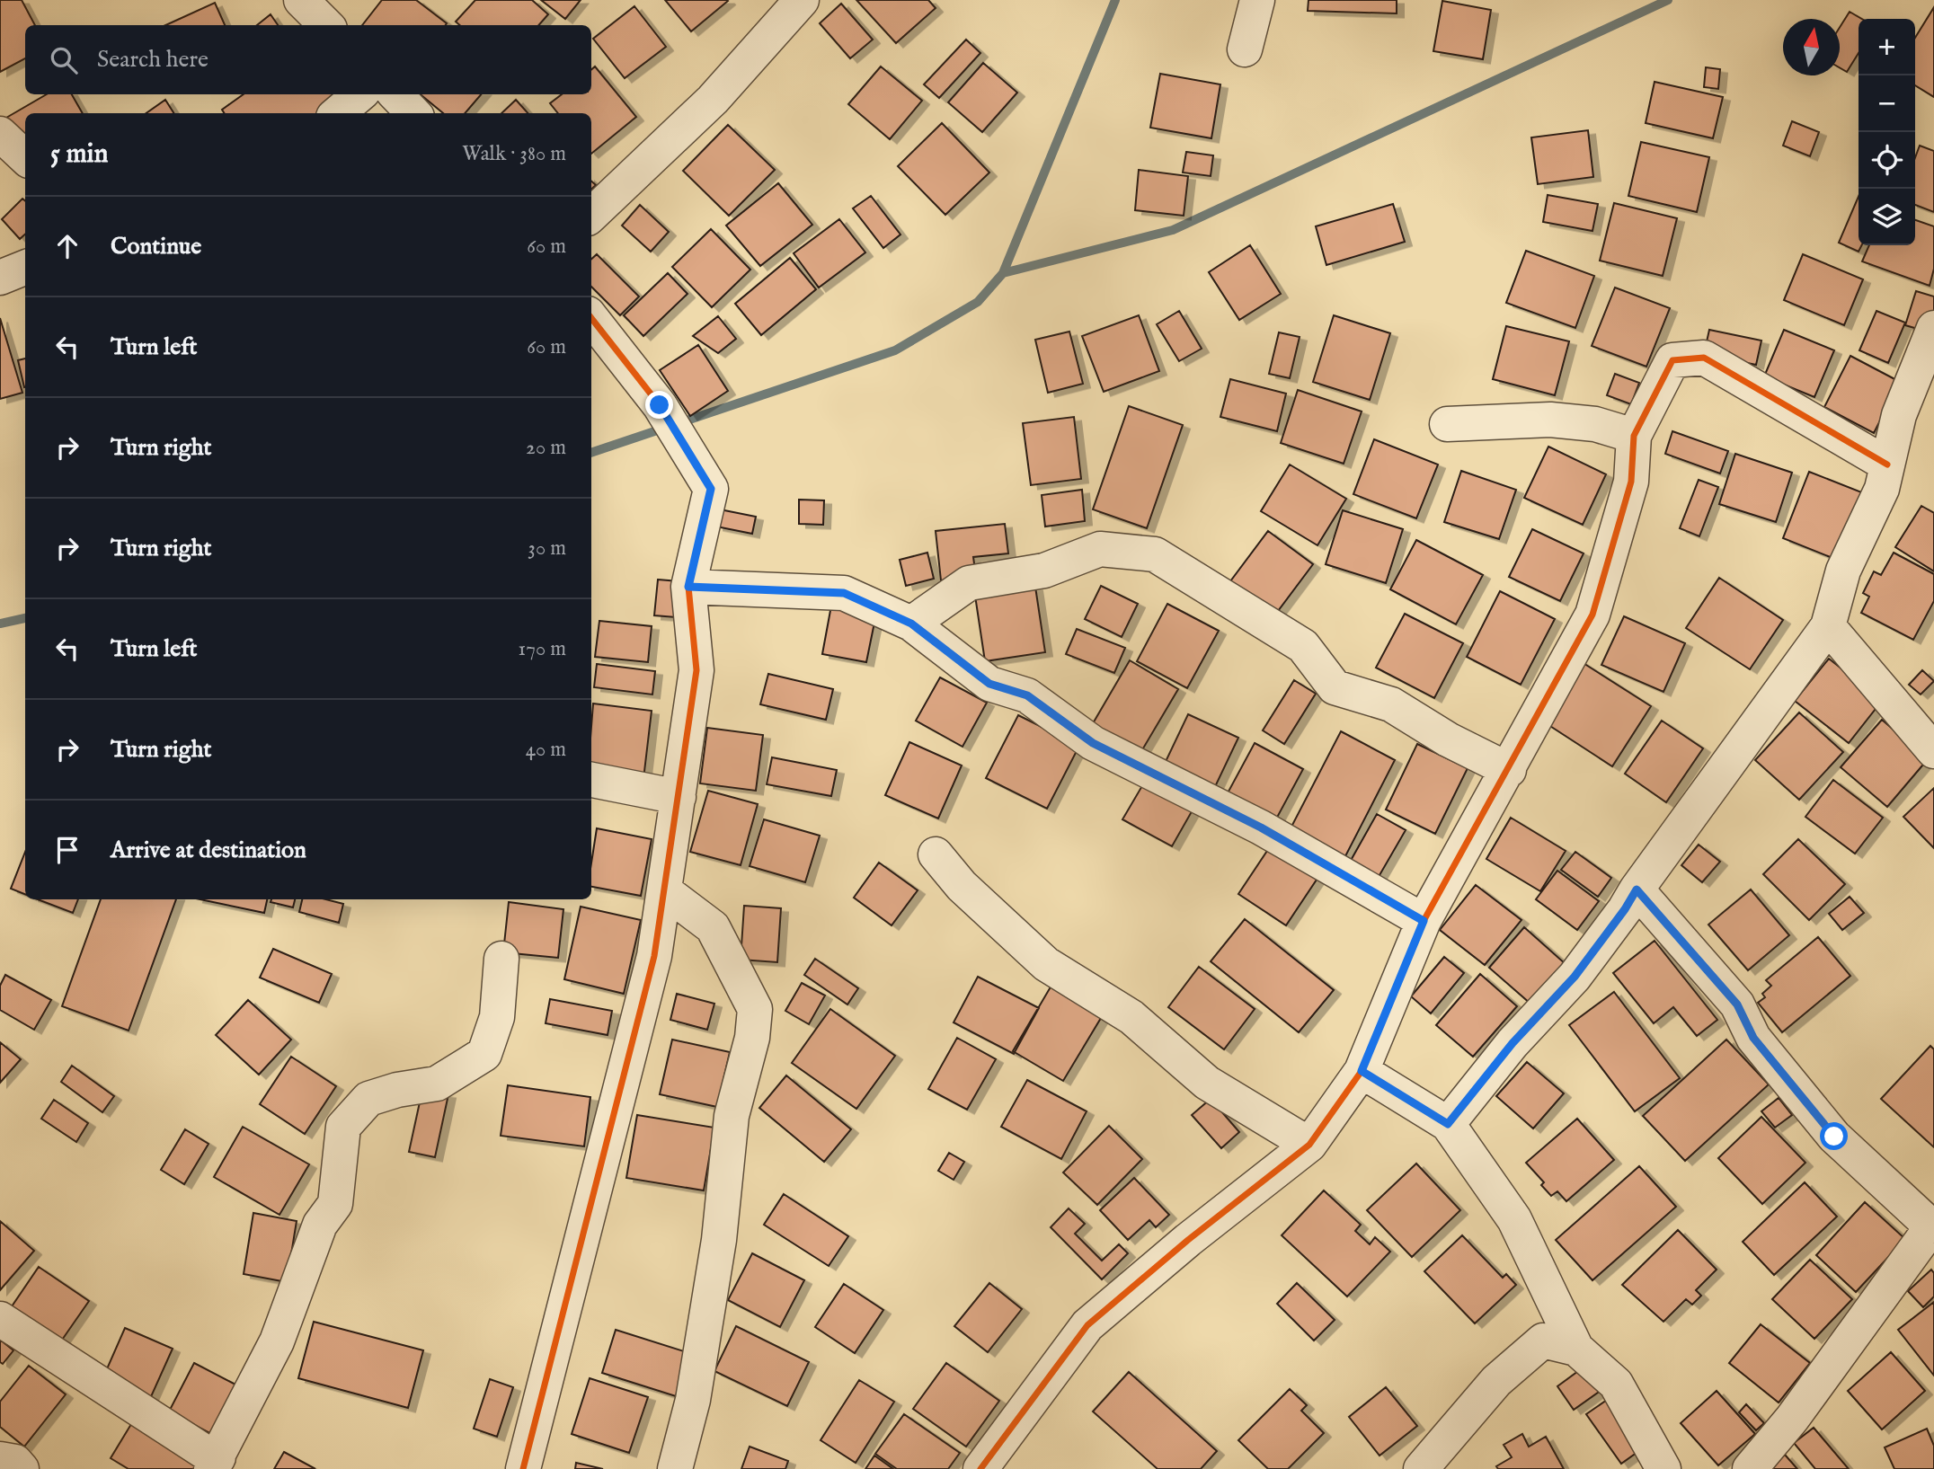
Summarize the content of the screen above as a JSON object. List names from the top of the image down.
{
  "north": "top",
  "page": {
    "map_buttons": ["+", "−"],
    "search": "Search here",
    "heading": ["5 min", "Walk · 380 m"],
    "list": [
      ["Continue", "60 m"],
      ["Turn left", "60 m"],
      ["Turn right", "20 m"],
      ["Turn right", "30 m"],
      ["Turn left", "170 m"],
      ["Turn right", "40 m"],
      "Arrive at destination"
    ]
  }
}
